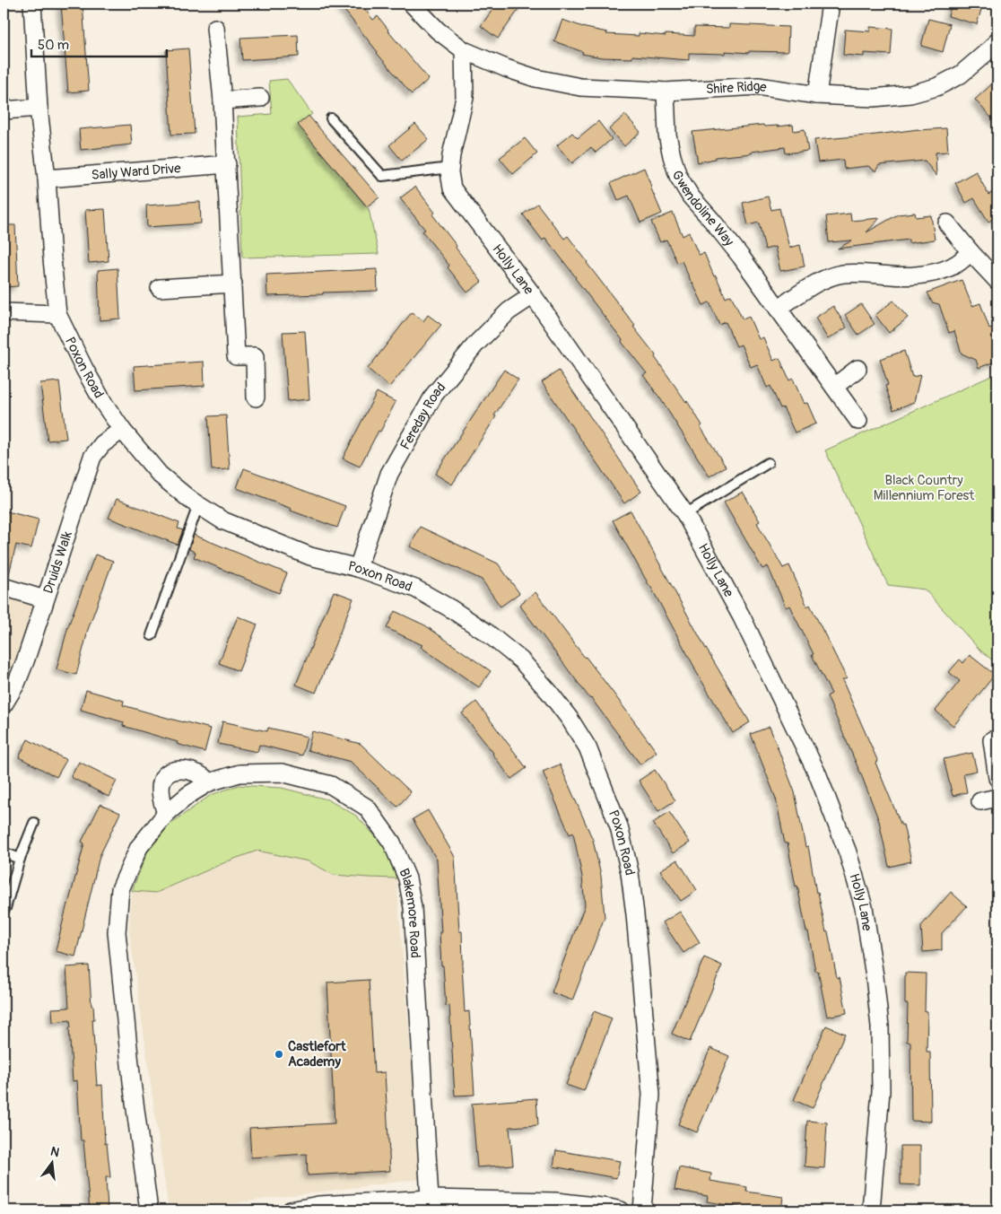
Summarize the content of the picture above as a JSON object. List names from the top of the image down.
{
  "streets": {
    "street": [
      "Shire Ridge",
      "Sally Ward Drive",
      "Gwendoline Way",
      "Holly Lane",
      "Poxon Road",
      "Fereday Road",
      "Druids Walk",
      "Blakemore Road"
    ]
  },
  "crossings": [
    ["Shire Ridge", "Gwendoline Way"],
    ["Shire Ridge", "Holly Lane"],
    ["Sally Ward Drive", "Poxon Road"],
    ["Holly Lane", "Fereday Road"],
    ["Poxon Road", "Fereday Road"],
    ["Poxon Road", "Druids Walk"]
  ],
  "parks": ["Black Country Millennium Forest"],
  "places": ["Castlefort Academy"],
  "scale_bar": "50 m",
  "north": "top"
}
